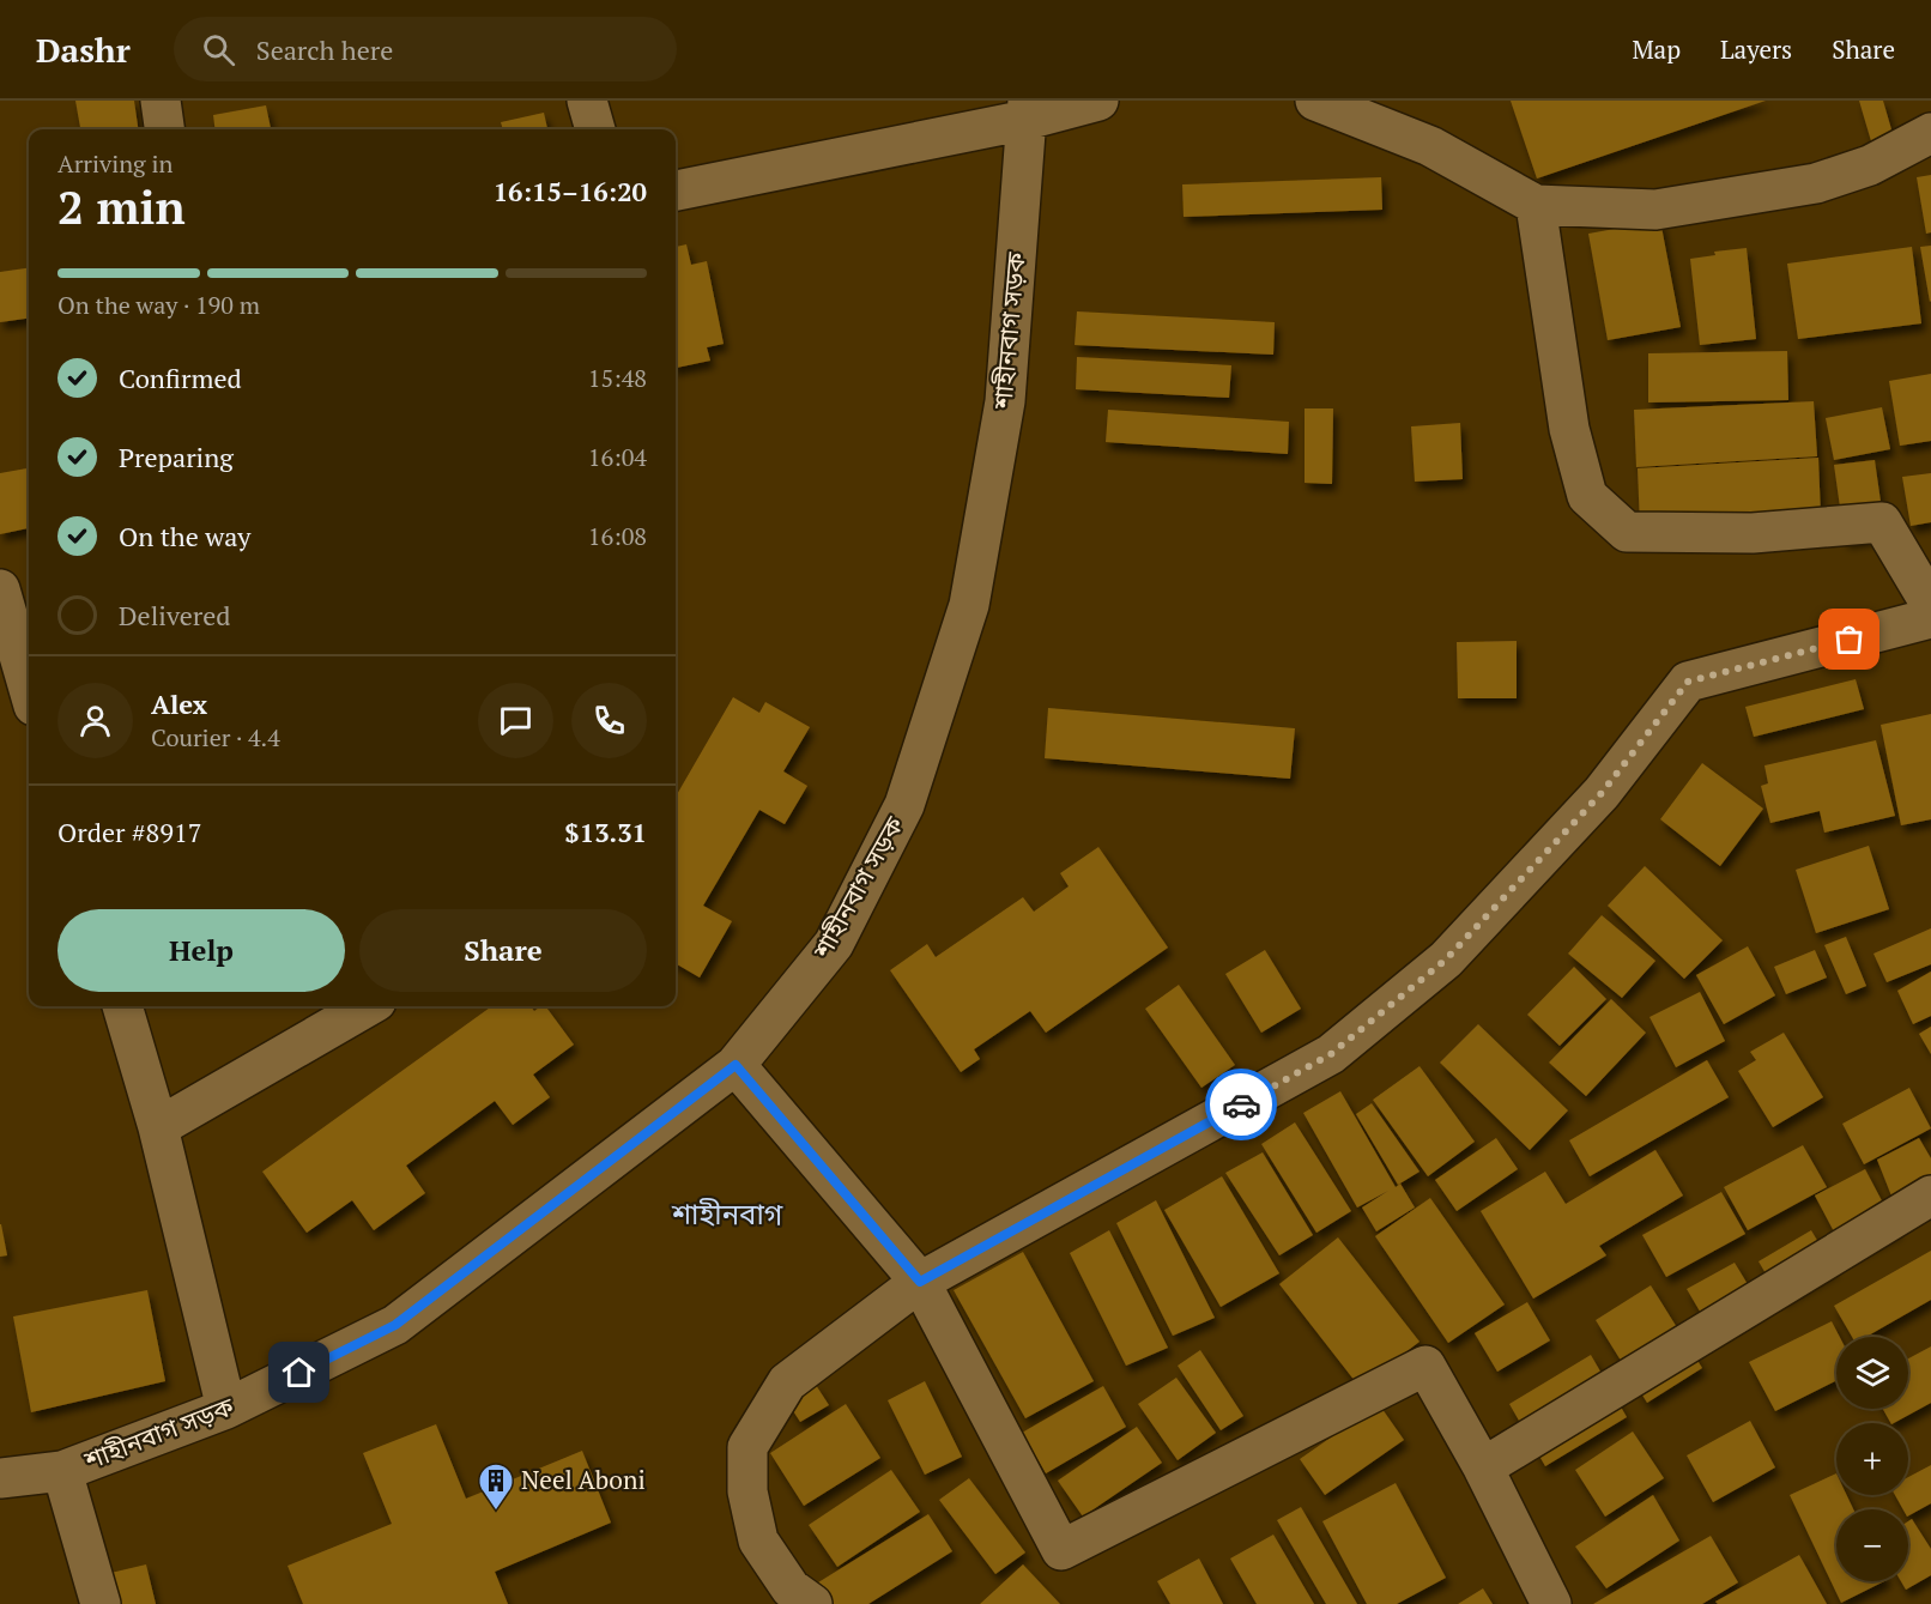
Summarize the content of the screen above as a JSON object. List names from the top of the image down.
{
  "streets": {
    "street": ["শাহীনবাগ সড়ক"]
  },
  "districts": ["শাহীনবাগ"],
  "places": {
    "building": ["Neel Aboni"]
  },
  "page": {
    "header": "Dashr",
    "search": "Search here",
    "nav": ["Map", "Layers", "Share"],
    "heading": ["2 min", "Arriving in", "16:15–16:20"],
    "panel": [
      "Alex",
      "Courier · 4.4",
      "Order #8917",
      "$13.31"
    ],
    "bar": "On the way · 190 m",
    "list": [
      ["Confirmed", "15:48"],
      ["Preparing", "16:04"],
      ["On the way", "16:08"],
      "Delivered"
    ],
    "buttons": ["Help", "Share"],
    "map_buttons": ["+", "−"]
  }
}
